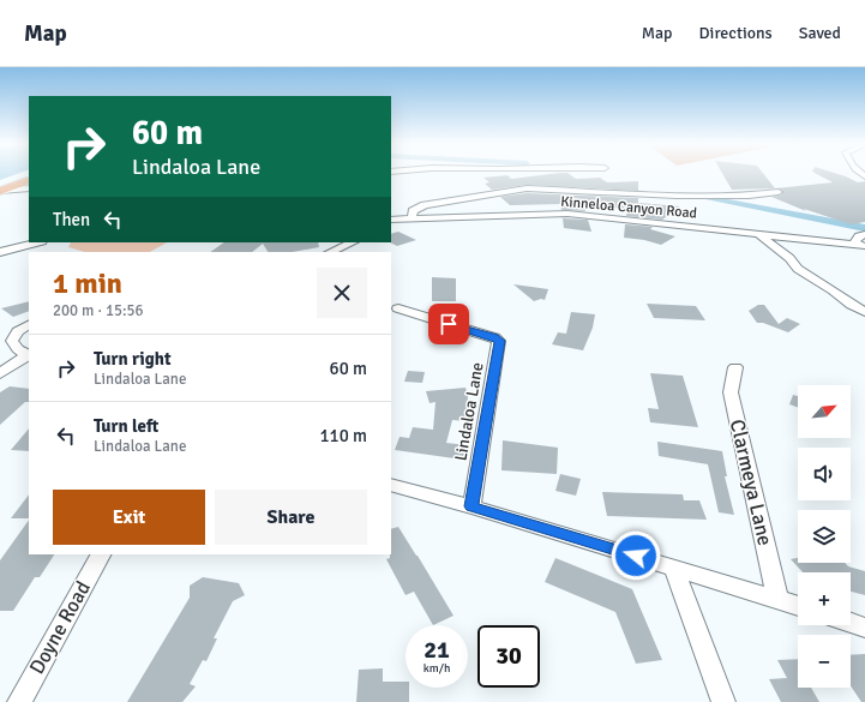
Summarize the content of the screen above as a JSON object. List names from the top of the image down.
{
  "streets": {
    "street": [
      "Kinneloa Canyon Road",
      "Lindaloa Lane",
      "Clarmeya Lane",
      "Doyne Road"
    ]
  },
  "north": "top right",
  "page": {
    "header": "Map",
    "nav": ["Map", "Directions", "Saved"],
    "turn": ["60 m", "Lindaloa Lane"],
    "then": "Then",
    "heading": ["1 min", "200 m · 15:56"],
    "list": [
      {
        "name": "Turn right",
        "note": "Lindaloa Lane",
        "value": "60 m"
      },
      {
        "name": "Turn left",
        "note": "Lindaloa Lane",
        "value": "110 m"
      }
    ],
    "map_buttons": ["+", "−"],
    "buttons": ["Exit", "Share"],
    "speed": "21 km/h",
    "limit": "30"
  }
}
